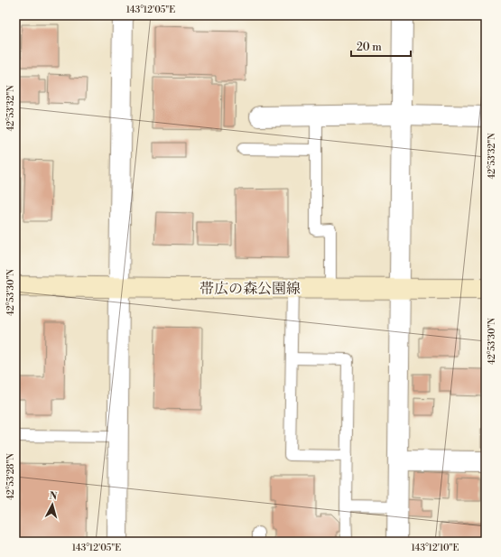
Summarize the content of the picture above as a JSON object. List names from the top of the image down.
{
  "streets": {
    "main road": ["帯広の森公園線"]
  },
  "scale_bar": "20 m",
  "north": "top",
  "coordinates": [
    "143°12'05\"E",
    "42°53'32\"N",
    "42°53'30\"N",
    "42°53'28\"N",
    "143°12'10\"E"
  ]
}
